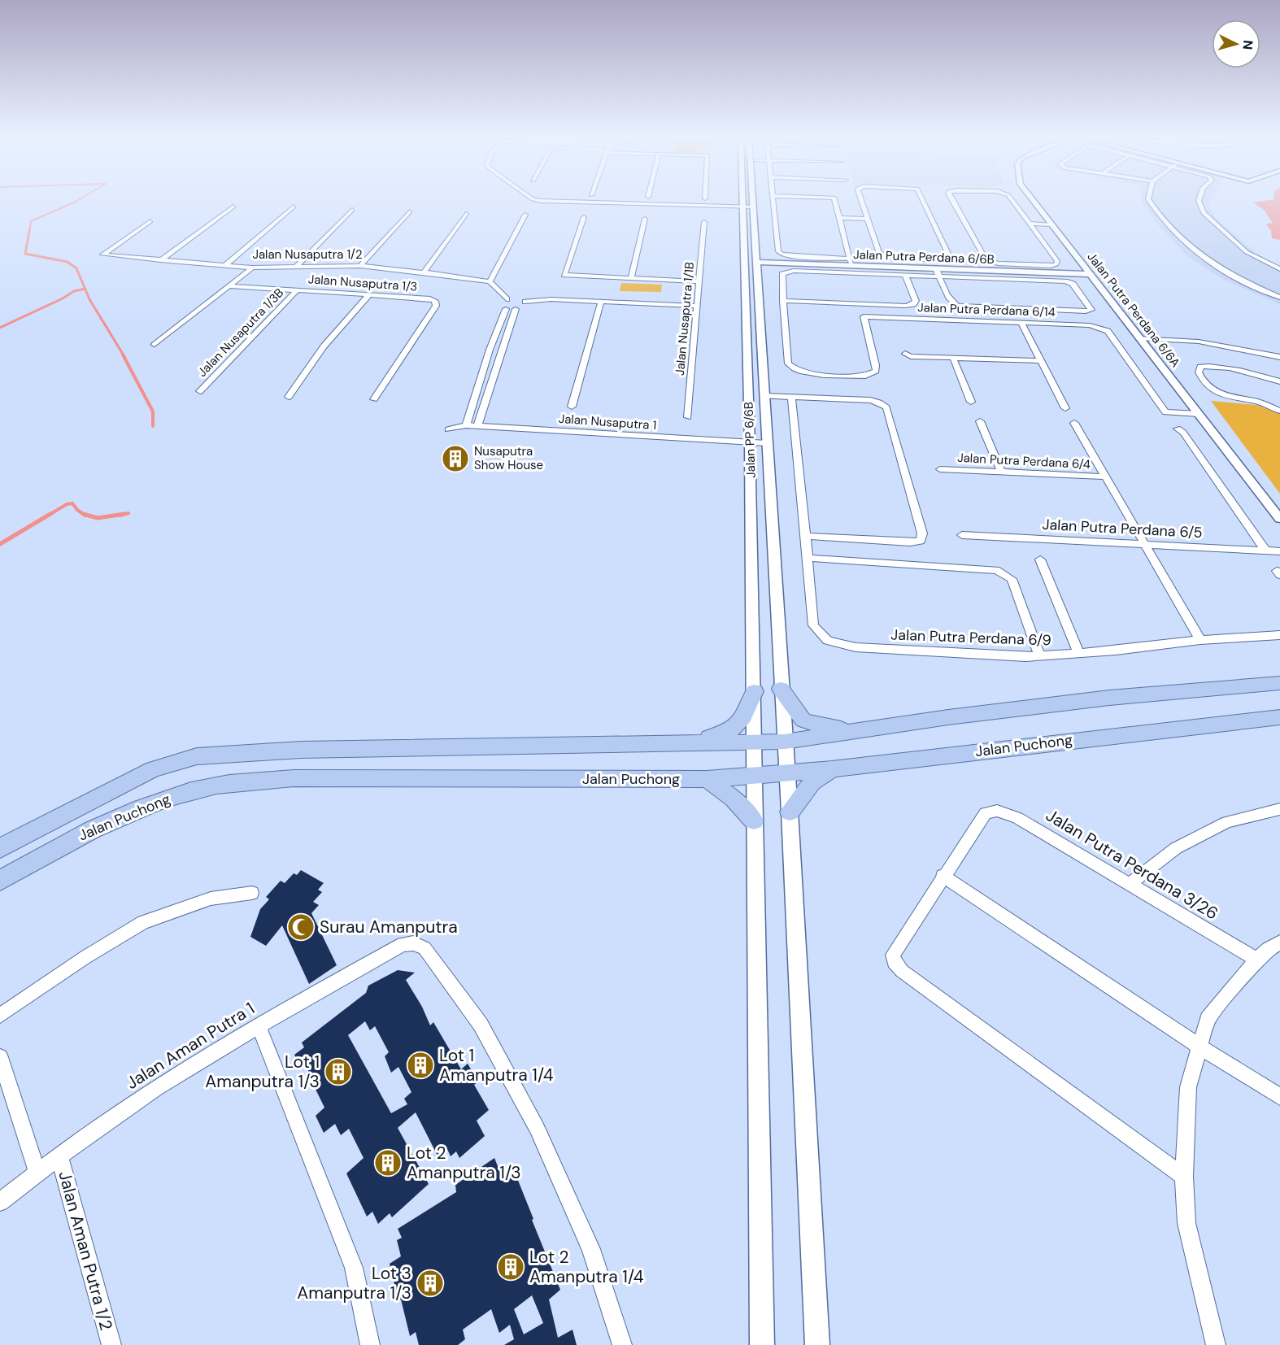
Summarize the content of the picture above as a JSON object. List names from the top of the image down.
{
  "streets": {
    "main road": ["Jalan Puchong"],
    "street": [
      "Jalan Nusaputra 1/2",
      "Jalan Putra Perdana 6/6B",
      "Jalan Nusaputra 1/3",
      "Jalan Putra Perdana 6/14",
      "Jalan Putra Perdana 6/6A",
      "Jalan Nusaputra 1/1B",
      "Jalan Nusaputra 1/3B",
      "Jalan Nusaputra 1",
      "Jalan PP 6/6B",
      "Jalan Putra Perdana 6/4",
      "Jalan Putra Perdana 6/5",
      "Jalan Putra Perdana 6/9",
      "Jalan Putra Perdana 3/26",
      "Jalan Aman Putra 1",
      "Jalan Aman Putra 1/2"
    ]
  },
  "crossings": [
    ["Jalan Putra Perdana 6/6B", "Jalan Putra Perdana 6/6A"],
    ["Jalan Putra Perdana 6/6B", "Jalan PP 6/6B"],
    ["Jalan Nusaputra 1/3", "Jalan Nusaputra 1/3B"],
    ["Jalan Putra Perdana 6/14", "Jalan Putra Perdana 6/6A"],
    ["Jalan Nusaputra 1", "Jalan PP 6/6B"],
    ["Jalan PP 6/6B", "Jalan Puchong"],
    ["Jalan Aman Putra 1", "Jalan Aman Putra 1/2"]
  ],
  "places": {
    "building": [
      "Nusaputra Show House",
      "Lot 1 Amanputra 1/4",
      "Lot 1 Amanputra 1/3",
      "Lot 2 Amanputra 1/3",
      "Lot 2 Amanputra 1/4",
      "Lot 3 Amanputra 1/3"
    ],
    "mosque": ["Surau Amanputra"]
  },
  "north": "right"
}
